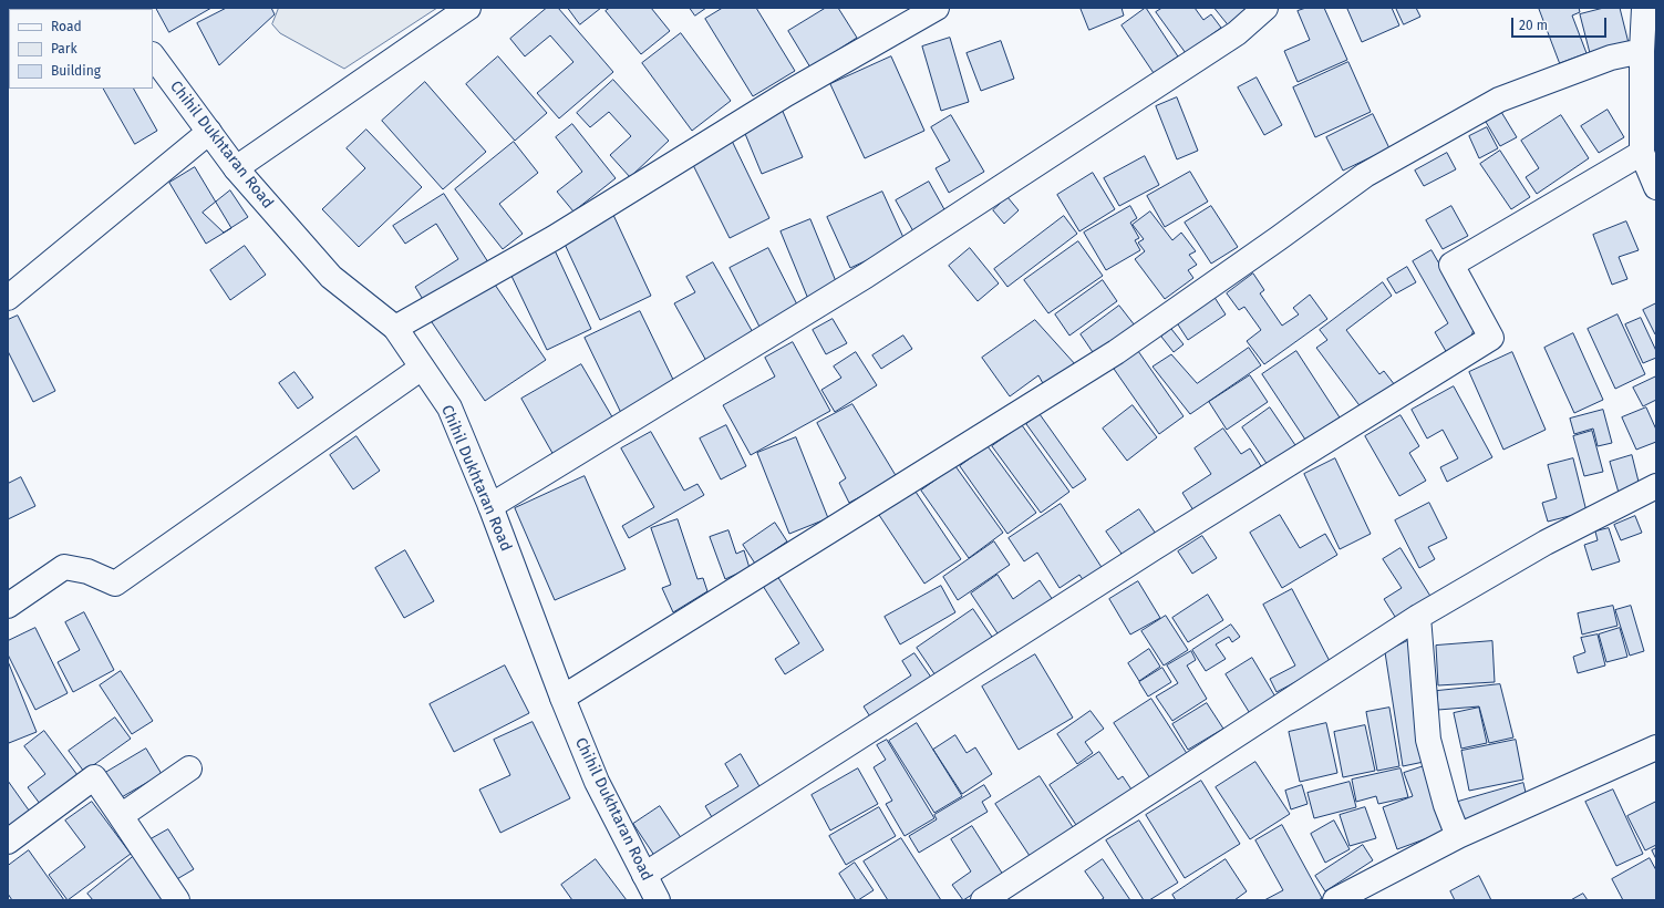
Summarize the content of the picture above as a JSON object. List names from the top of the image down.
{
  "streets": {
    "street": ["Chihil Dukhtaran Road"]
  },
  "legend": ["Road", "Park", "Building"],
  "scale_bar": "20 m"
}
